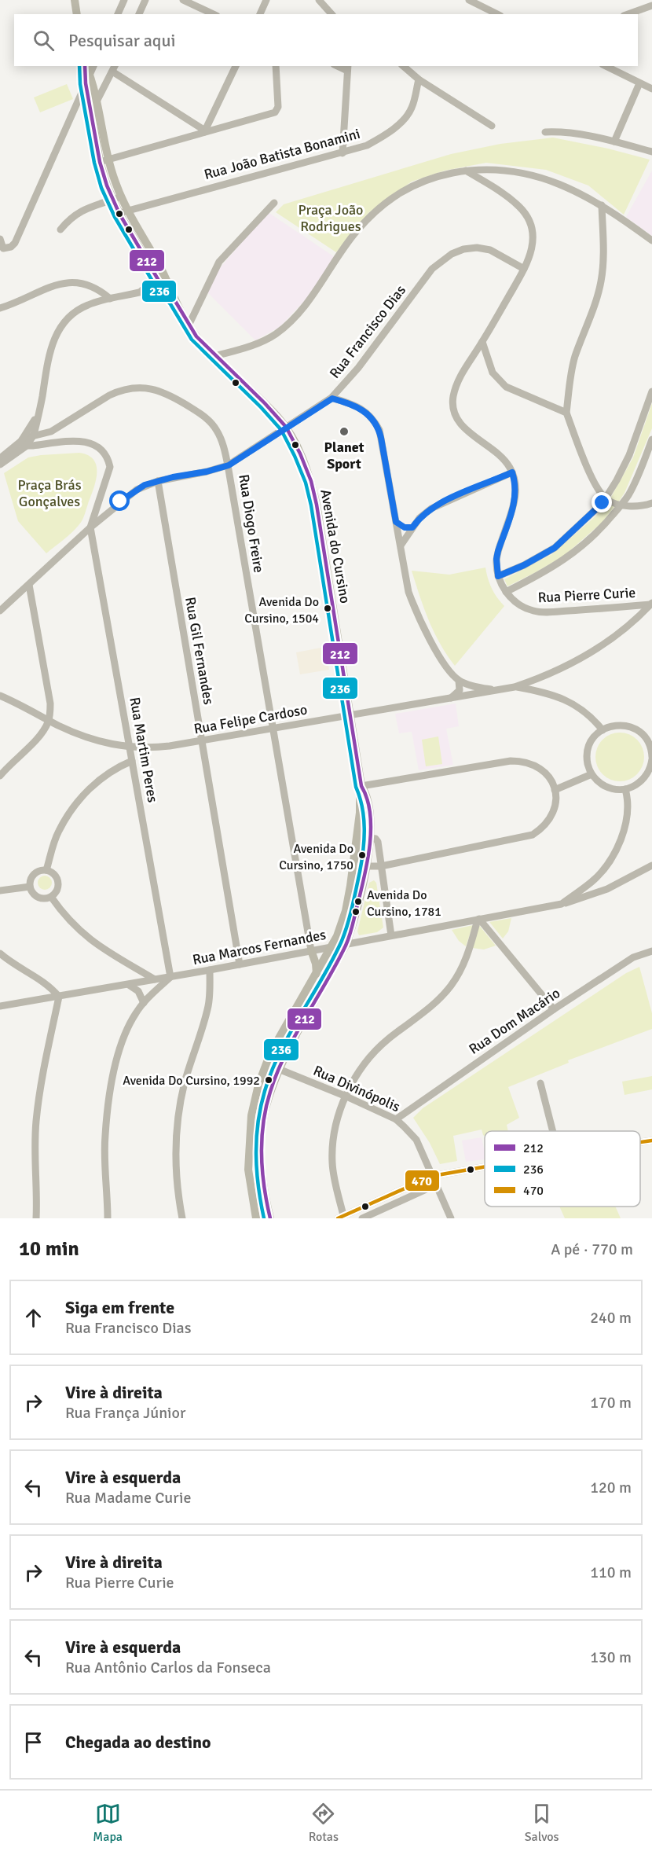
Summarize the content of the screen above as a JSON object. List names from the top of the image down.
{
  "streets": {
    "main road": ["Avenida do Cursino"],
    "street": [
      "Rua João Batista Bonamini",
      "Rua Francisco Dias",
      "Rua Diogo Freire",
      "Rua Pierre Curie",
      "Rua Gil Fernandes",
      "Rua Felipe Cardoso",
      "Rua Martim Peres",
      "Rua Marcos Fernandes",
      "Rua Dom Macário",
      "Rua Divinópolis"
    ]
  },
  "crossings": [
    ["Rua João Batista Bonamini", "Avenida do Cursino"],
    ["Rua Francisco Dias", "Rua Diogo Freire"],
    ["Rua Francisco Dias", "Avenida do Cursino"],
    ["Rua Francisco Dias", "Rua Pierre Curie"],
    ["Rua Francisco Dias", "Rua Gil Fernandes"],
    ["Rua Francisco Dias", "Rua Martim Peres"],
    ["Rua Diogo Freire", "Rua Felipe Cardoso"],
    ["Rua Diogo Freire", "Rua Marcos Fernandes"],
    ["Avenida do Cursino", "Rua Felipe Cardoso"],
    ["Avenida do Cursino", "Rua Marcos Fernandes"],
    ["Avenida do Cursino", "Rua Divinópolis"],
    ["Rua Pierre Curie", "Rua Felipe Cardoso"],
    ["Rua Gil Fernandes", "Rua Felipe Cardoso"],
    ["Rua Gil Fernandes", "Rua Marcos Fernandes"],
    ["Rua Felipe Cardoso", "Rua Martim Peres"],
    ["Rua Felipe Cardoso", "Rua Marcos Fernandes"],
    ["Rua Martim Peres", "Rua Marcos Fernandes"],
    ["Rua Dom Macário", "Rua Divinópolis"]
  ],
  "parks": ["Praça João Rodrigues", "Praça Brás Gonçalves"],
  "places": [
    "Planet Sport",
    "Avenida Do Cursino, 1504",
    "Avenida Do Cursino, 1750",
    "Avenida Do Cursino, 1781",
    "Avenida Do Cursino, 1992"
  ],
  "lines": ["transit line 212", "transit line 236", "transit line 470"],
  "legend": ["212", "236", "470"],
  "page": {
    "search": "Pesquisar aqui",
    "heading": ["10 min", "A pé · 770 m"],
    "list": [
      ["Siga em frente", "Rua Francisco Dias", "240 m"],
      ["Vire à direita", "Rua França Júnior", "170 m"],
      ["Vire à esquerda", "Rua Madame Curie", "120 m"],
      ["Vire à direita", "Rua Pierre Curie", "110 m"],
      ["Vire à esquerda", "Rua Antônio Carlos da Fonseca", "130 m"],
      "Chegada ao destino"
    ],
    "nav": ["Mapa", "Rotas", "Salvos"]
  }
}
